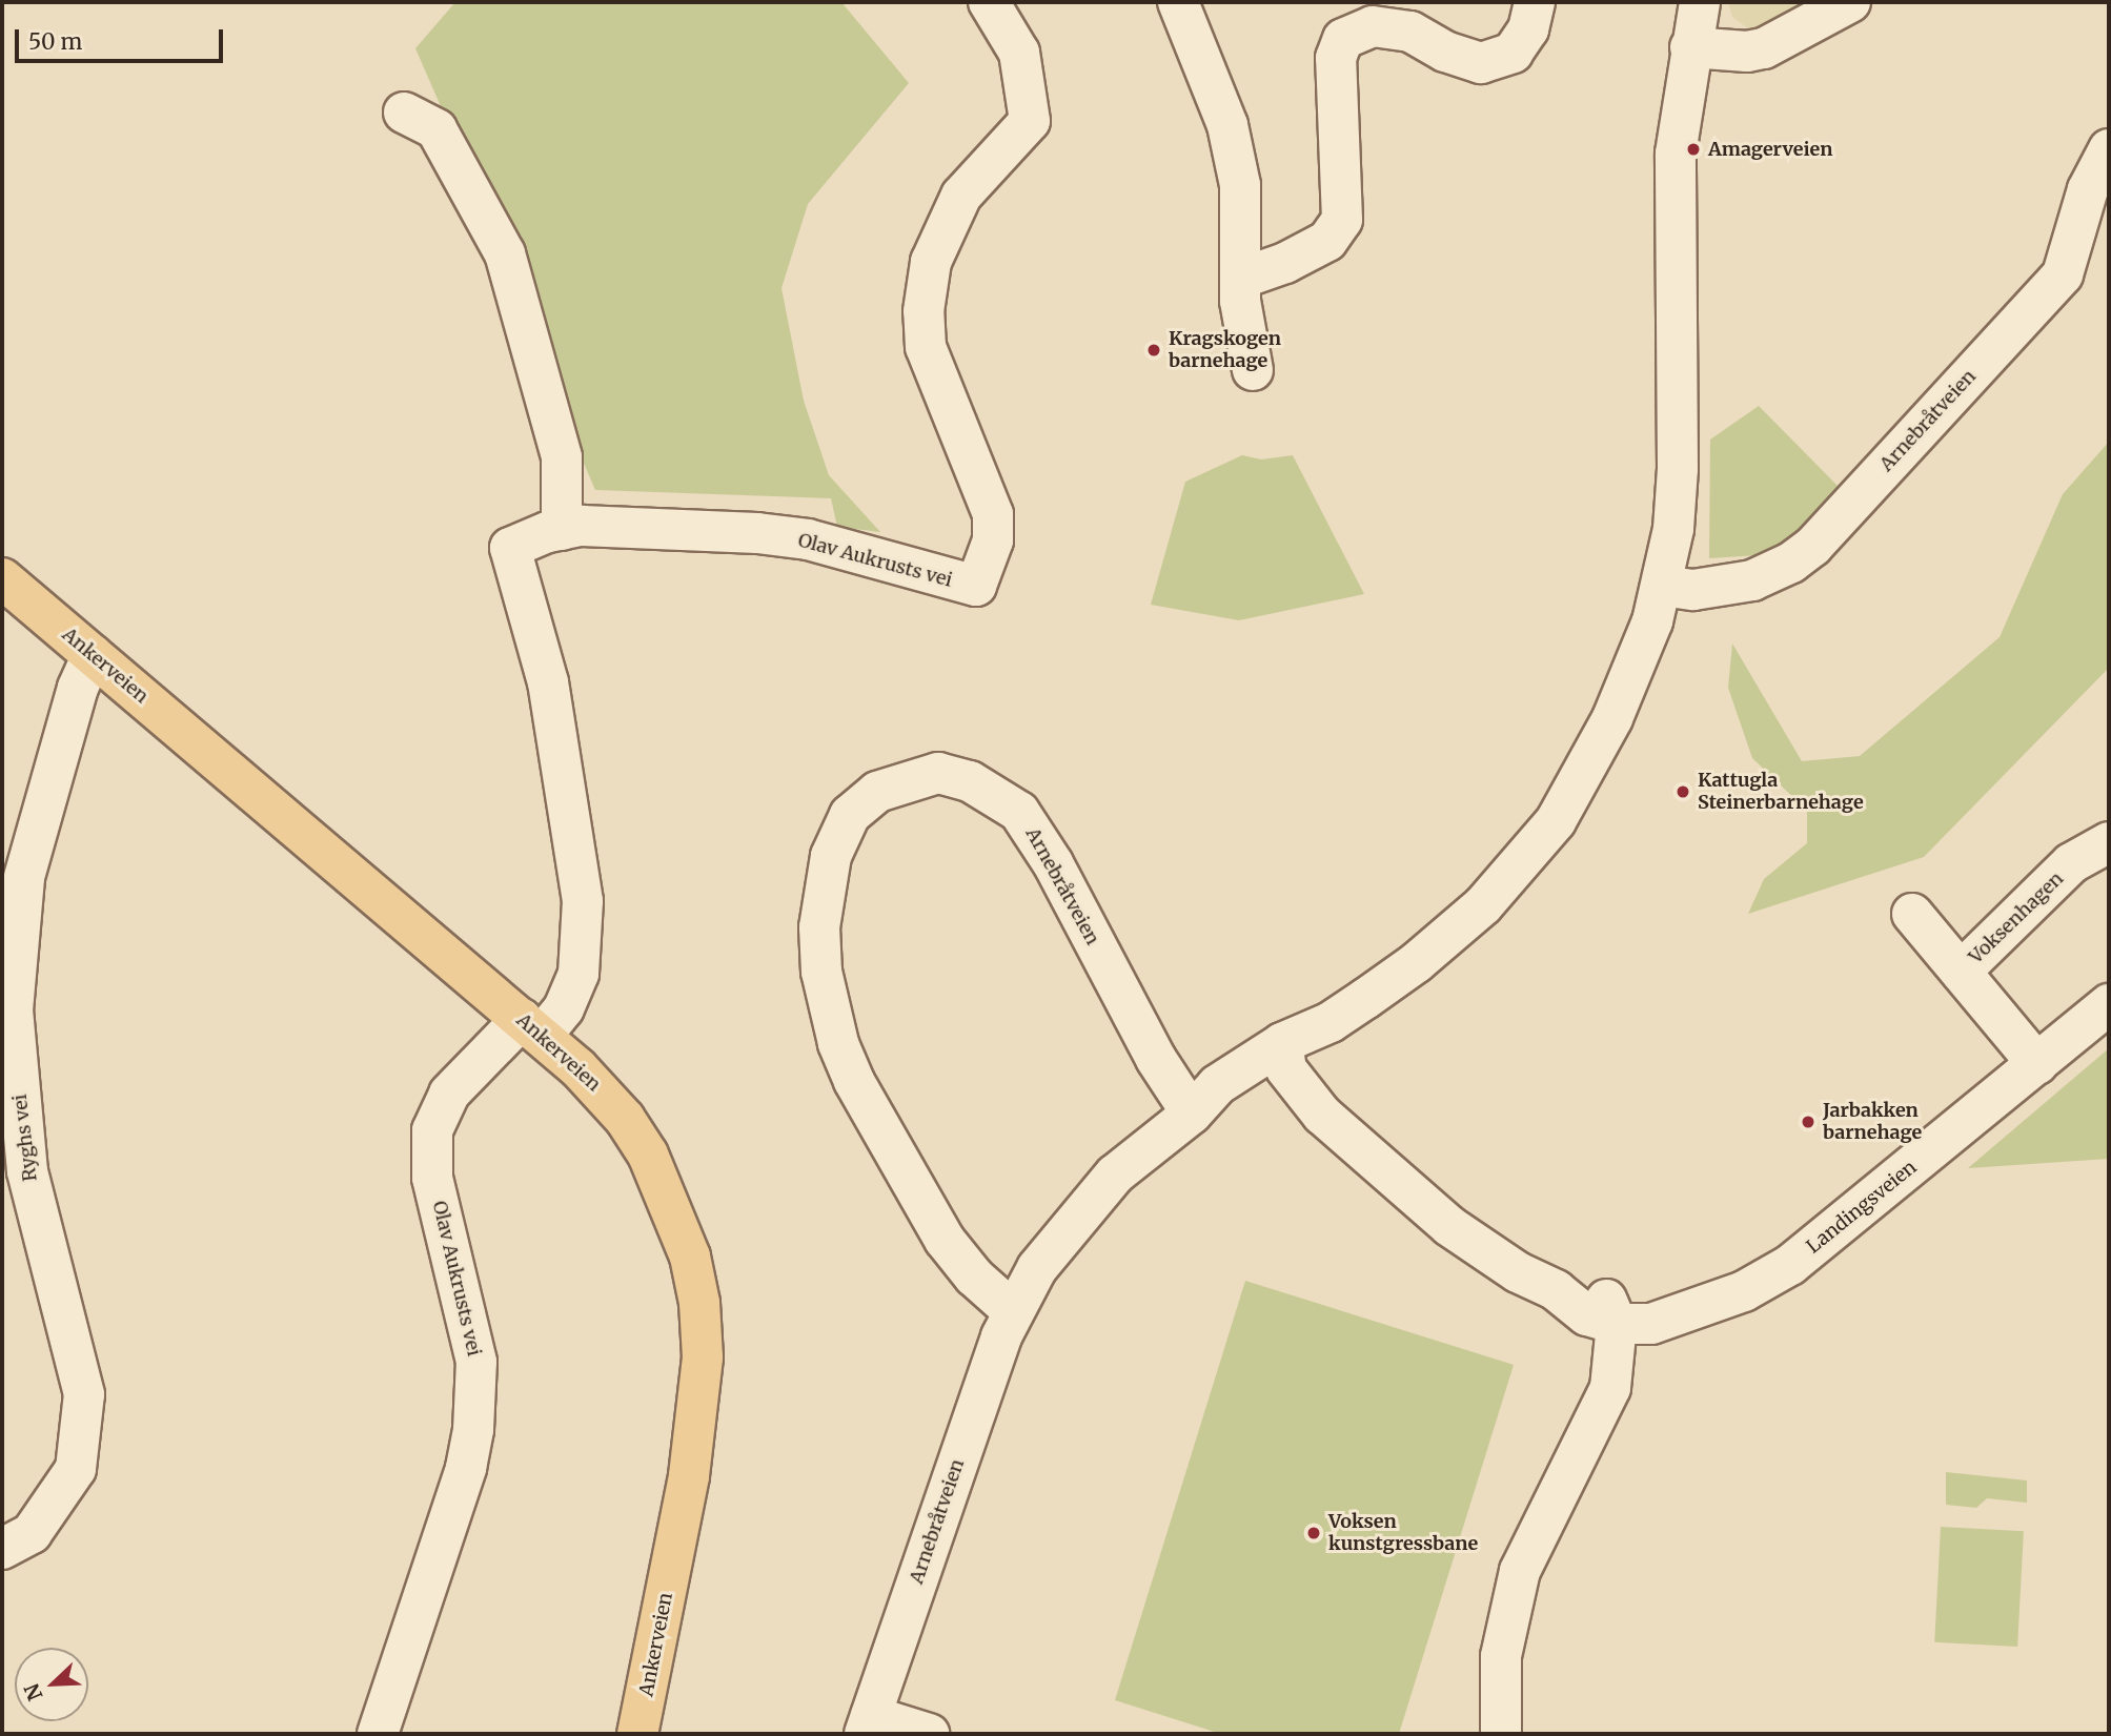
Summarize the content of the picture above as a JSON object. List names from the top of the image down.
{
  "streets": {
    "main road": ["Ankerveien"],
    "street": [
      "Arnebråtveien",
      "Olav Aukrusts vei",
      "Voksenhagen",
      "Ryghs vei",
      "Landingsveien"
    ]
  },
  "crossings": [
    ["Olav Aukrusts vei", "Ankerveien"],
    ["Ankerveien", "Ryghs vei"],
    ["Voksenhagen", "Landingsveien"]
  ],
  "places": [
    "Amagerveien",
    "Kragskogen barnehage",
    "Kattugla Steinerbarnehage",
    "Jarbakken barnehage",
    "Voksen kunstgressbane"
  ],
  "scale_bar": "50 m",
  "north": "bottom left"
}
